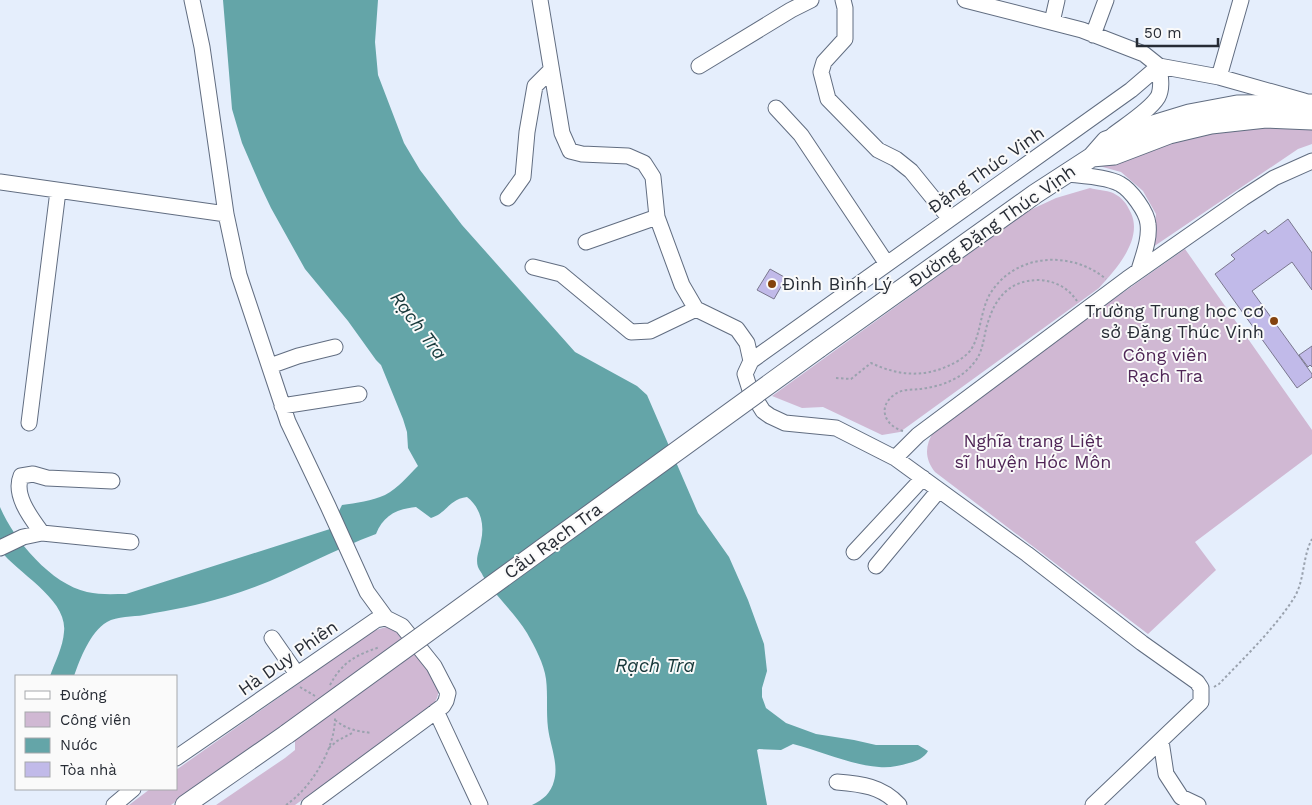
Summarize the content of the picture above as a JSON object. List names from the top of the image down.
{
  "streets": {
    "main road": ["Đường Đặng Thúc Vịnh", "Cầu Rạch Tra"],
    "street": ["Đặng Thúc Vịnh", "Hà Duy Phiên"]
  },
  "crossings": [
    ["Đường Đặng Thúc Vịnh", "Cầu Rạch Tra"]
  ],
  "water": ["Rạch Tra"],
  "parks": ["Công viên Rạch Tra", "Nghĩa trang Liệt sĩ huyện Hóc Môn"],
  "places": ["Đình Bình Lý", "Trường Trung học cơ sở Đặng Thúc Vịnh"],
  "legend": [
    "Đường",
    "Công viên",
    "Nước",
    "Tòa nhà"
  ],
  "scale_bar": "50 m"
}
